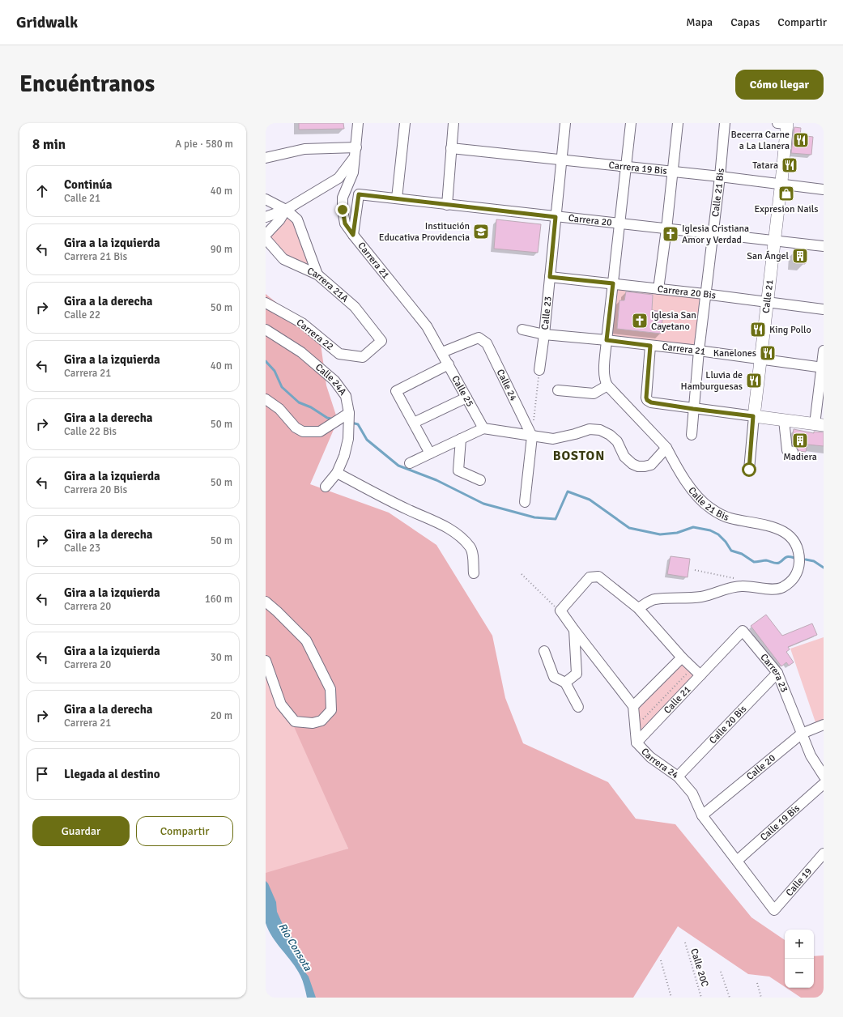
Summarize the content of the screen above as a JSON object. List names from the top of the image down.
{
  "streets": {
    "main road": ["Calle 21"],
    "street": [
      "Carrera 19 Bis",
      "Calle 21 Bis",
      "Carrera 20",
      "Carrera 21",
      "Carrera 21A",
      "Carrera 20 Bis",
      "Calle 23",
      "Carrera 22",
      "Calle 24A",
      "Calle 24",
      "Calle 25",
      "Carrera 23",
      "Calle 20 Bis",
      "Carrera 24",
      "Calle 20",
      "Calle 19 Bis",
      "Calle 19"
    ],
    "path": ["Calle 20C"]
  },
  "crossings": [
    ["Carrera 19 Bis", "Calle 21 Bis"],
    ["Carrera 19 Bis", "Calle 21"],
    ["Carrera 19 Bis", "Calle 23"],
    ["Calle 21 Bis", "Carrera 20"],
    ["Calle 21 Bis", "Carrera 21"],
    ["Calle 21 Bis", "Carrera 20 Bis"],
    ["Carrera 20", "Carrera 21"],
    ["Carrera 20", "Calle 21"],
    ["Carrera 20", "Calle 23"],
    ["Carrera 21", "Calle 21"],
    ["Carrera 21", "Calle 23"],
    ["Carrera 21", "Calle 24"],
    ["Carrera 21", "Calle 25"],
    ["Carrera 21A", "Carrera 22"],
    ["Carrera 20 Bis", "Calle 21"],
    ["Carrera 20 Bis", "Calle 23"],
    ["Calle 21", "Carrera 23"],
    ["Calle 21", "Carrera 24"],
    ["Calle 24", "Calle 25"],
    ["Carrera 23", "Calle 20 Bis"],
    ["Carrera 23", "Calle 20"],
    ["Calle 20 Bis", "Carrera 24"],
    ["Carrera 24", "Calle 20"],
    ["Carrera 24", "Calle 19 Bis"],
    ["Carrera 24", "Calle 19"]
  ],
  "districts": ["BOSTON"],
  "water": ["Río Consota"],
  "places": {
    "restaurant": [
      "Becerra Carne a La Llanera",
      "Tatara",
      "King Pollo",
      "Kanelones",
      "Lluvia de Hamburguesas"
    ],
    "shop": ["Expresion Nails"],
    "school or university": ["Institución Educativa Providencia"],
    "church": ["Iglesia Cristiana Amor y Verdad", "Iglesia San Cayetano"],
    "building": ["San Ángel", "Madiera"]
  },
  "page": {
    "header": "Gridwalk",
    "nav": ["Mapa", "Capas", "Compartir"],
    "buttons": [
      "Cómo llegar",
      ["Guardar", "Compartir"]
    ],
    "title": "Encuéntranos",
    "heading": ["8 min", "A pie · 580 m"],
    "list": [
      ["Continúa", "Calle 21", "40 m"],
      ["Gira a la izquierda", "Carrera 21 Bis", "90 m"],
      ["Gira a la derecha", "Calle 22", "50 m"],
      ["Gira a la izquierda", "Carrera 21", "40 m"],
      ["Gira a la derecha", "Calle 22 Bis", "50 m"],
      ["Gira a la izquierda", "Carrera 20 Bis", "50 m"],
      ["Gira a la derecha", "Calle 23", "50 m"],
      ["Gira a la izquierda", "Carrera 20", "160 m"],
      ["Gira a la izquierda", "Carrera 20", "30 m"],
      ["Gira a la derecha", "Carrera 21", "20 m"],
      "Llegada al destino"
    ],
    "map_buttons": ["+", "−"]
  }
}
